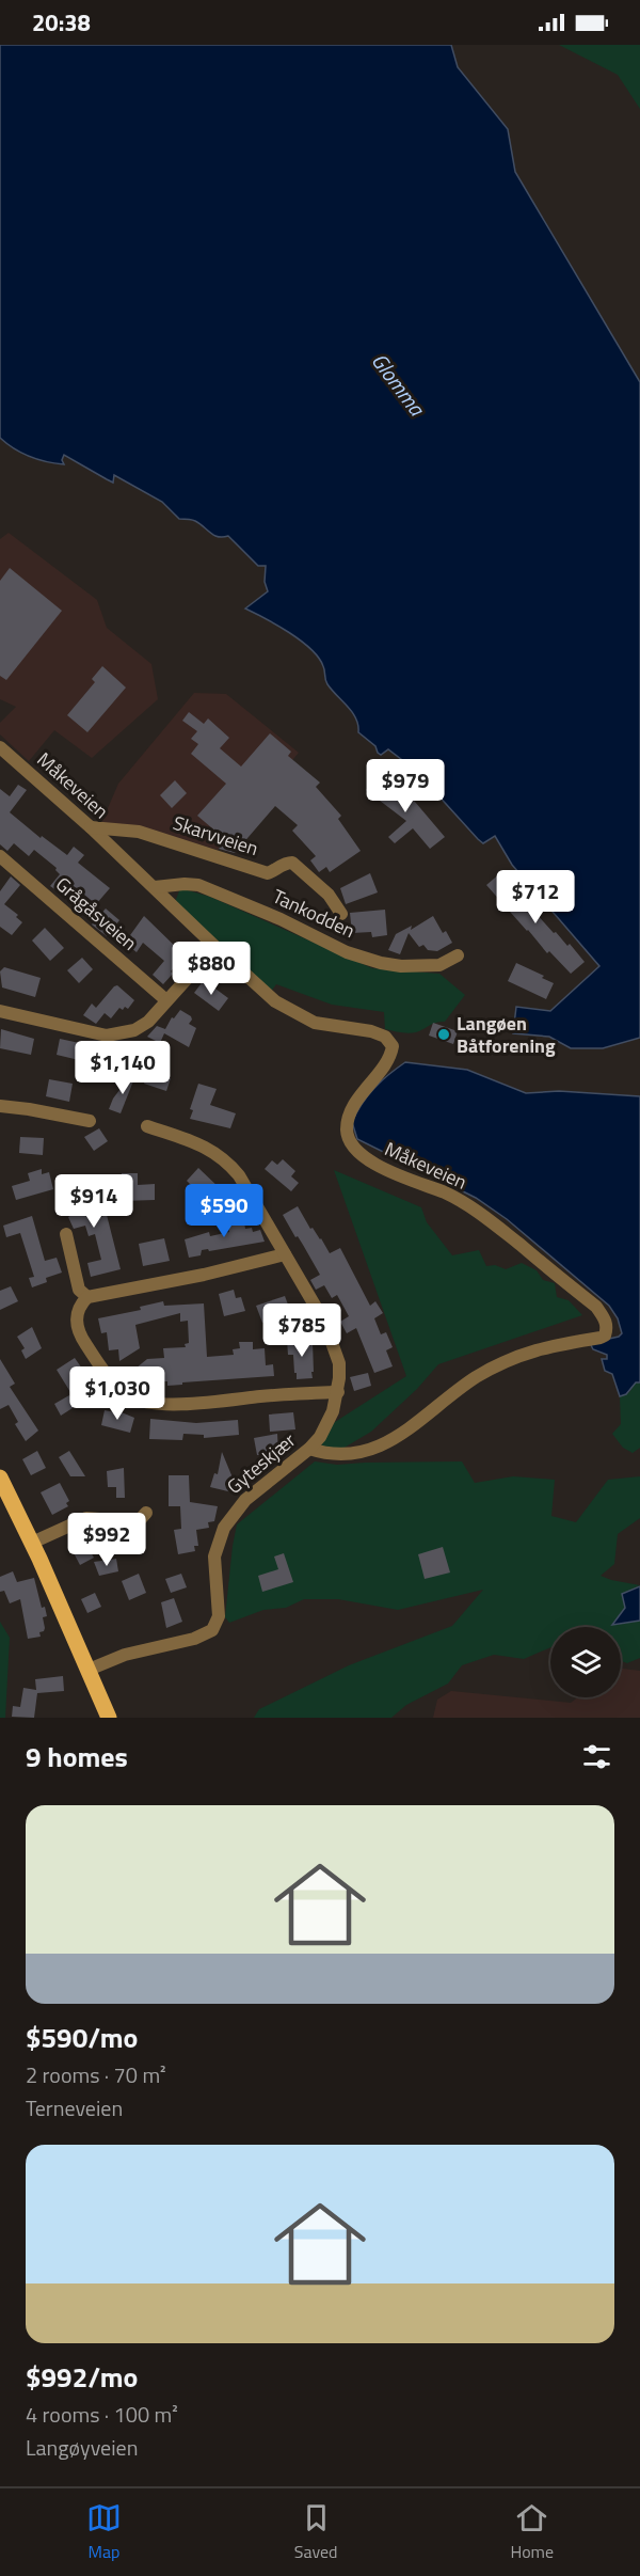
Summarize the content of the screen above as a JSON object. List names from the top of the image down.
{
  "streets": {
    "street": [
      "Måkeveien",
      "Skarvveien",
      "Grågåsveien",
      "Tankodden",
      "Gyteskjær"
    ]
  },
  "crossings": [
    ["Måkeveien", "Skarvveien"],
    ["Måkeveien", "Tankodden"],
    ["Måkeveien", "Gyteskjær"]
  ],
  "water": ["Glomma"],
  "places": ["Langøen Båtforening"],
  "page": {
    "status": "20:38",
    "price": [
      "$979",
      "$712",
      "$880",
      "$1,140",
      "$914",
      "$590",
      "$785",
      "$1,030",
      "$992"
    ],
    "heading": "9 homes",
    "list": [
      {
        "name": "$590/mo",
        "note": "2 rooms · 70 m² · Terneveien"
      },
      {
        "name": "$992/mo",
        "note": "4 rooms · 100 m² · Langøyveien"
      }
    ],
    "tabs": ["Map", "Saved", "Home"]
  }
}
